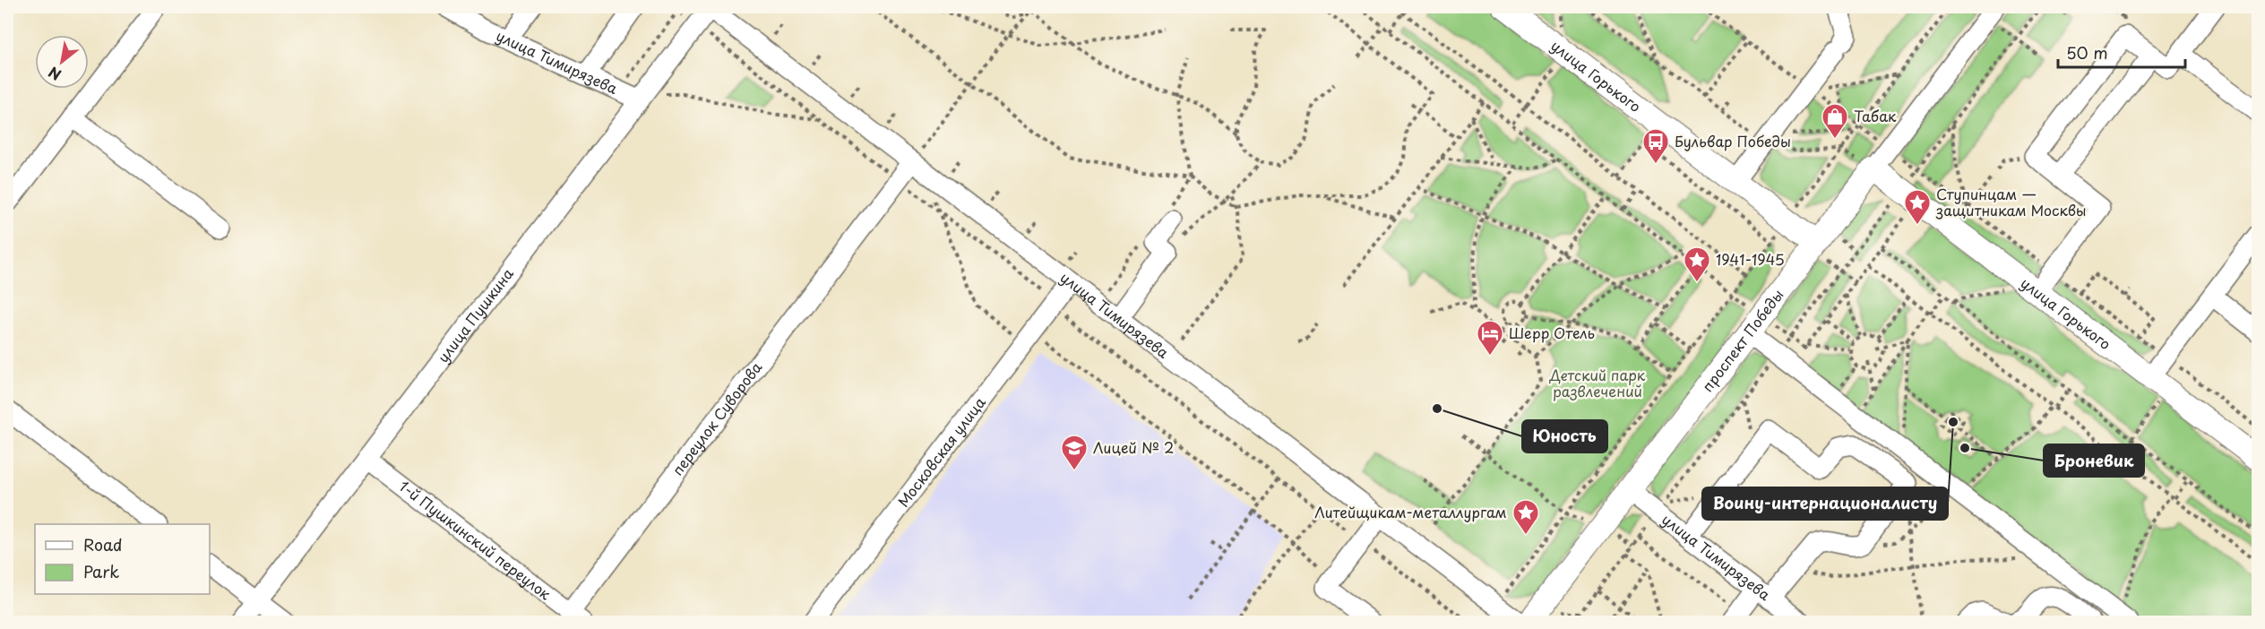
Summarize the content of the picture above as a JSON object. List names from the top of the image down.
{
  "streets": {
    "main road": ["улица Горького", "проспект Победы"],
    "street": [
      "улица Тимирязева",
      "улица Пушкина",
      "переулок Суворова",
      "Московская улица",
      "1-й Пушкинский переулок"
    ]
  },
  "crossings": [
    ["улица Тимирязева", "улица Пушкина"],
    ["улица Тимирязева", "проспект Победы"],
    ["улица Тимирязева", "переулок Суворова"],
    ["улица Тимирязева", "Московская улица"],
    ["улица Горького", "проспект Победы"],
    ["улица Пушкина", "1-й Пушкинский переулок"],
    ["переулок Суворова", "1-й Пушкинский переулок"]
  ],
  "parks": ["Детский парк развлечений"],
  "places": {
    "shop": ["Табак"],
    "bus stop": ["Бульвар Победы"],
    "place": ["Ступинцам — защитникам Москвы", "1941-1945", "Литейщикам-металлургам"],
    "hotel": ["Шерр Отель"],
    "other": ["Юность", "Воину-интернационалисту", "Броневик"],
    "school or university": ["Лицей № 2"]
  },
  "legend": ["Road", "Park"],
  "scale_bar": "50 m",
  "north": "bottom left"
}
